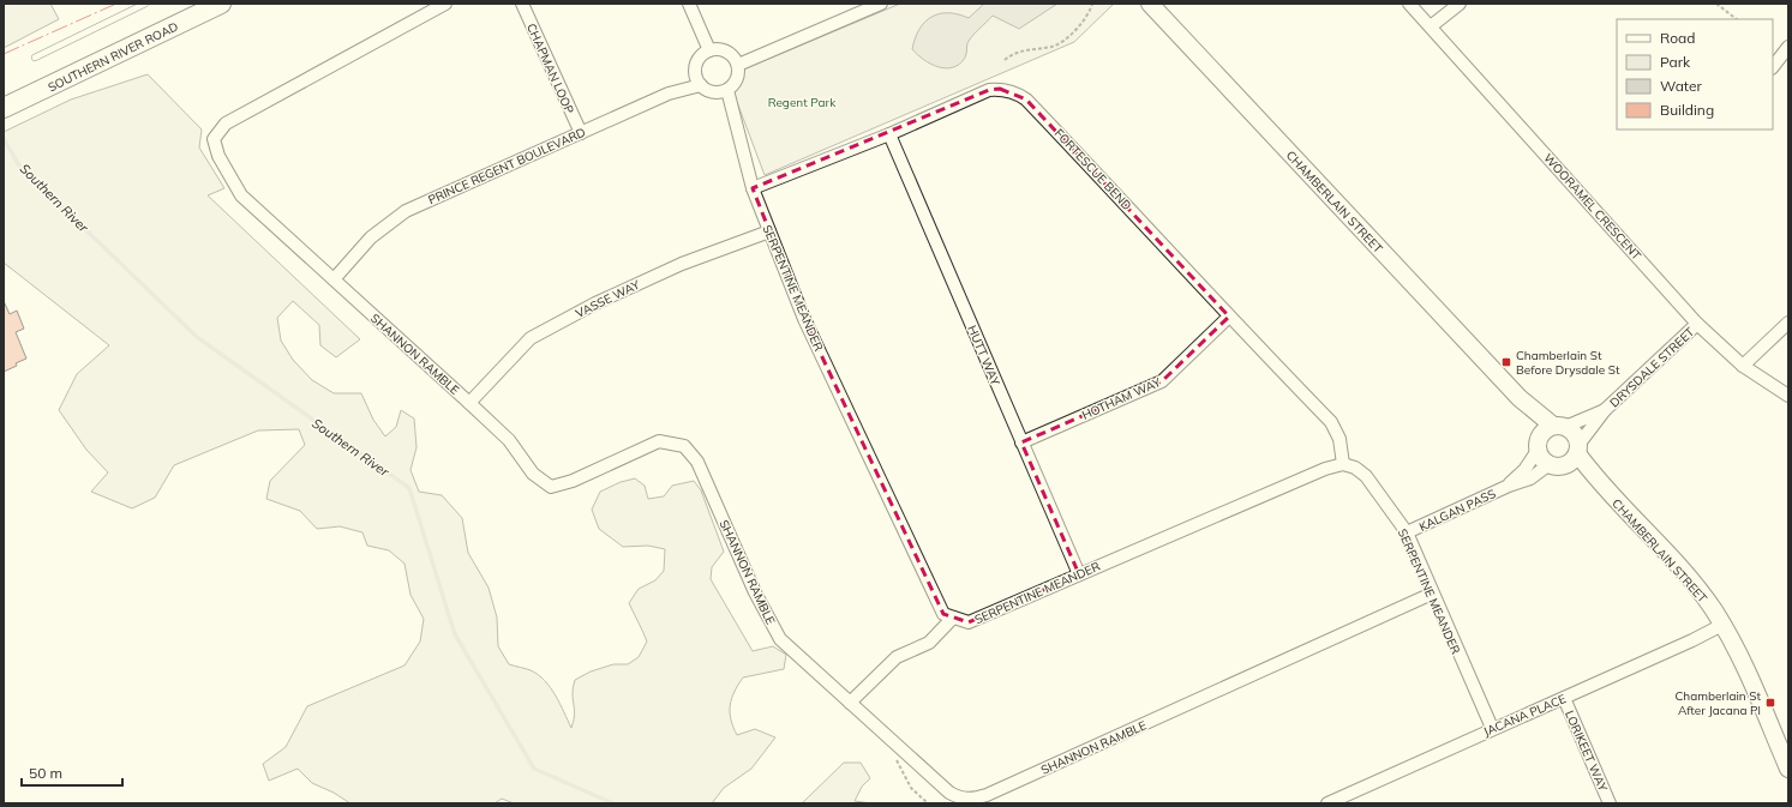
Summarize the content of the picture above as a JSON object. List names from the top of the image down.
{
  "streets": {
    "main road": ["SOUTHERN RIVER ROAD", "CHAMBERLAIN STREET"],
    "street": [
      "CHAPMAN LOOP",
      "PRINCE REGENT BOULEVARD",
      "FORTESCUE BEND",
      "WOORAMEL CRESCENT",
      "SERPENTINE MEANDER",
      "VASSE WAY",
      "SHANNON RAMBLE",
      "HUTT WAY",
      "DRYSDALE STREET",
      "HOTHAM WAY",
      "KALGAN PASS",
      "JACANA PLACE",
      "LORIKEET WAY"
    ]
  },
  "crossings": [
    ["CHAPMAN LOOP", "PRINCE REGENT BOULEVARD"],
    ["PRINCE REGENT BOULEVARD", "SERPENTINE MEANDER"],
    ["PRINCE REGENT BOULEVARD", "SHANNON RAMBLE"],
    ["FORTESCUE BEND", "SERPENTINE MEANDER"],
    ["FORTESCUE BEND", "HUTT WAY"],
    ["FORTESCUE BEND", "HOTHAM WAY"],
    ["CHAMBERLAIN STREET", "DRYSDALE STREET"],
    ["CHAMBERLAIN STREET", "KALGAN PASS"],
    ["CHAMBERLAIN STREET", "JACANA PLACE"],
    ["WOORAMEL CRESCENT", "DRYSDALE STREET"],
    ["SERPENTINE MEANDER", "VASSE WAY"],
    ["SERPENTINE MEANDER", "SHANNON RAMBLE"],
    ["SERPENTINE MEANDER", "HUTT WAY"],
    ["SERPENTINE MEANDER", "KALGAN PASS"],
    ["SERPENTINE MEANDER", "JACANA PLACE"],
    ["VASSE WAY", "SHANNON RAMBLE"],
    ["HUTT WAY", "HOTHAM WAY"],
    ["DRYSDALE STREET", "KALGAN PASS"],
    ["JACANA PLACE", "LORIKEET WAY"]
  ],
  "water": ["Southern River"],
  "parks": ["Regent Park"],
  "places": {
    "transit": ["Chamberlain St Before Drysdale St", "Chamberlain St After Jacana Pl"]
  },
  "legend": [
    "Road",
    "Park",
    "Water",
    "Building"
  ],
  "scale_bar": "50 m"
}
